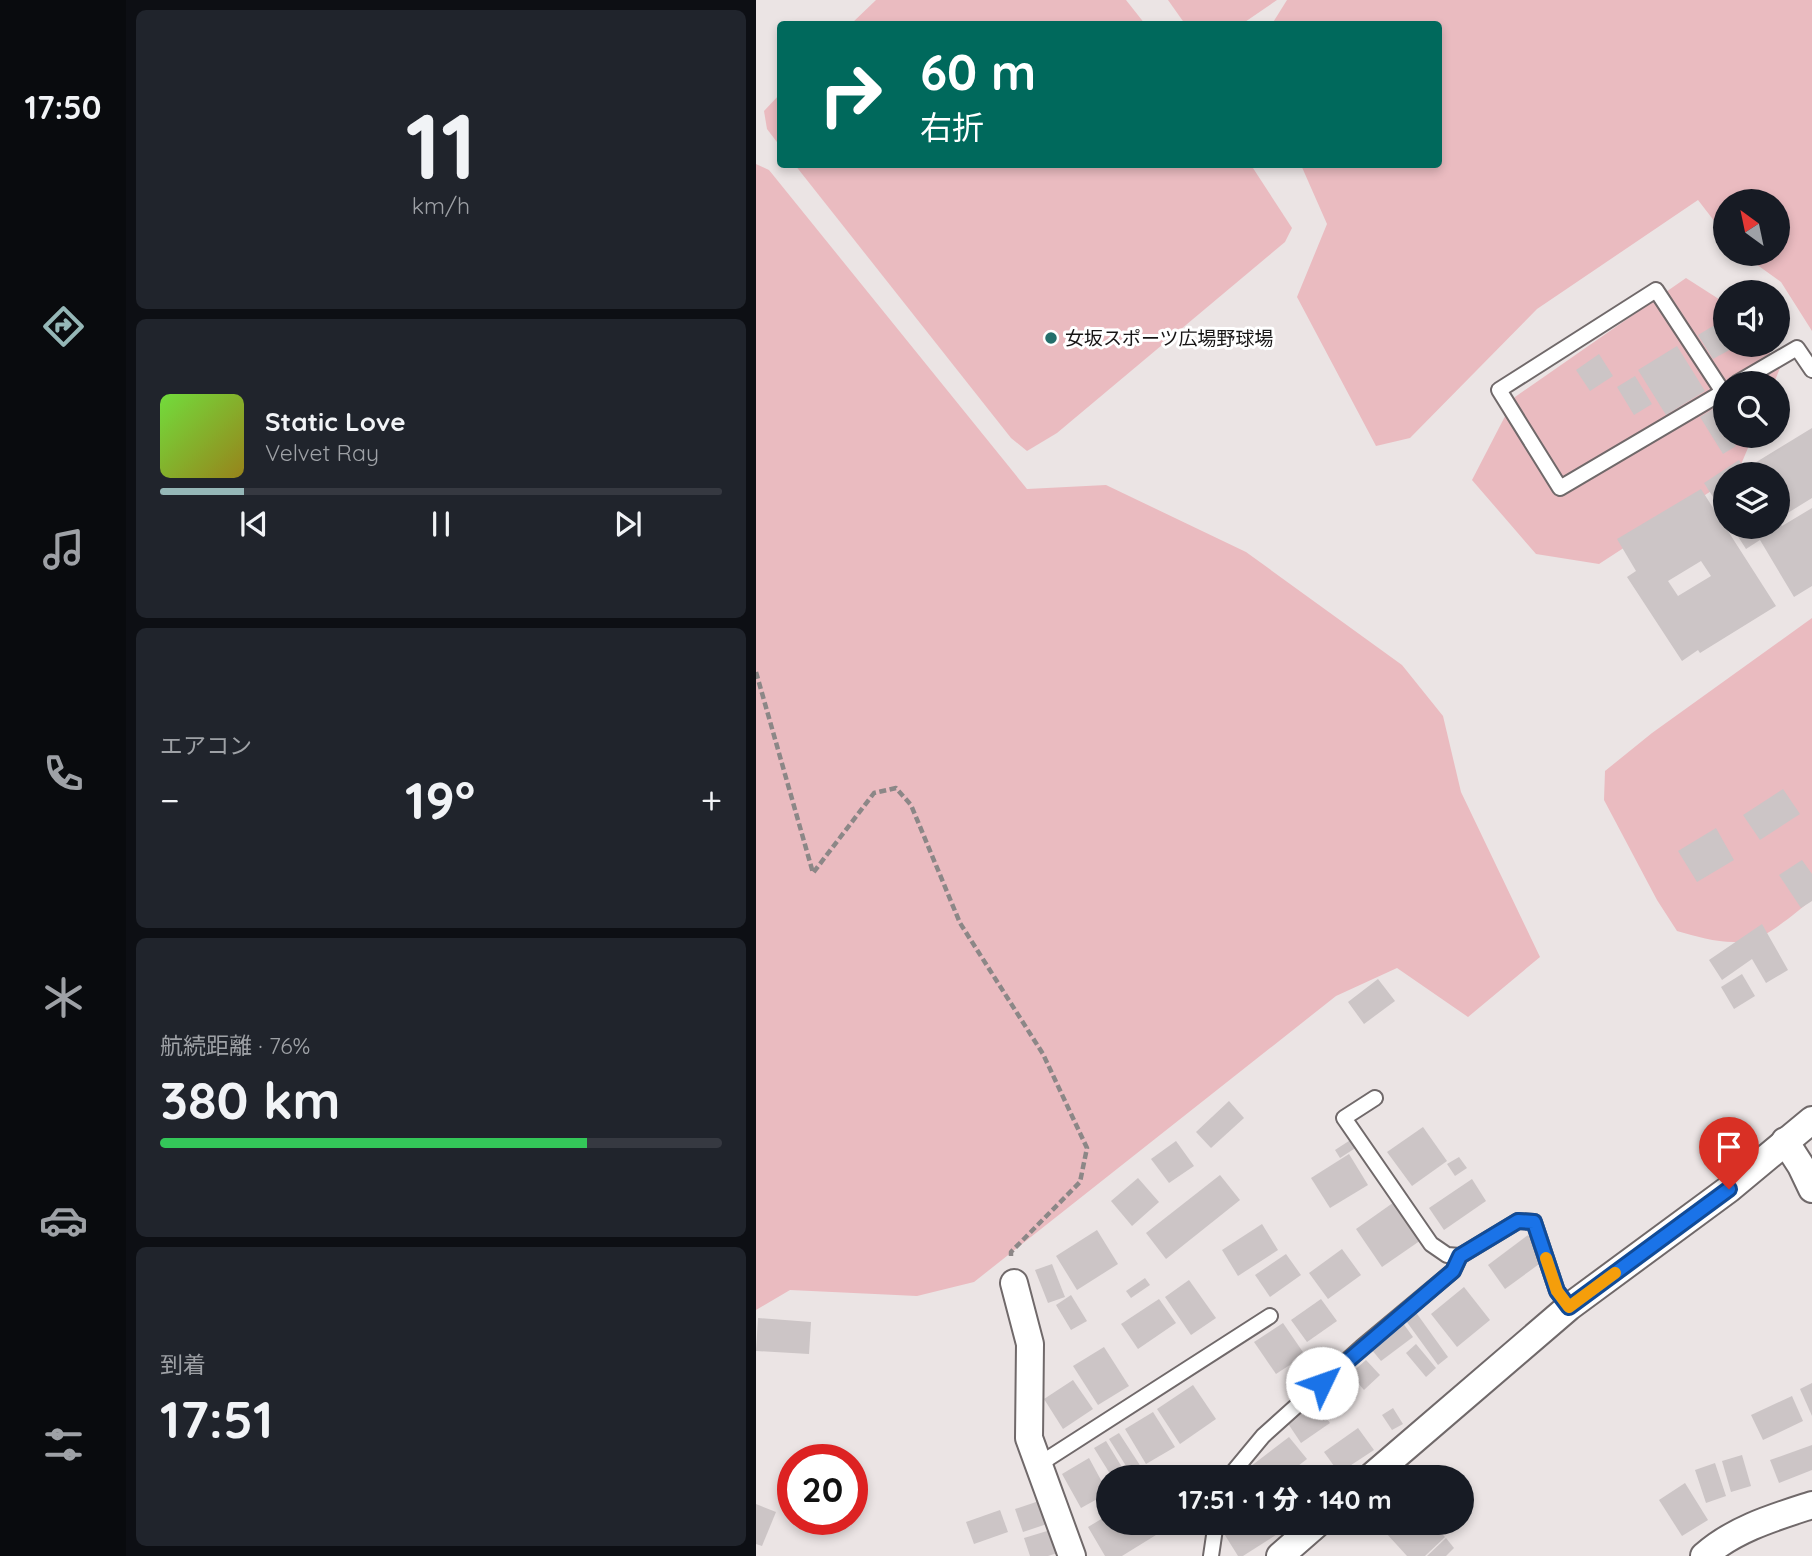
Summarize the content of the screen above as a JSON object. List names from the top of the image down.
{
  "places": ["女坂スポーツ広場野球場"],
  "north": "top left",
  "page": {
    "tabs": "17:50",
    "tile": [
      ["11", "km/h"],
      "エアコン",
      ["航続距離 · 76%", "380 km"],
      ["到着", "17:51"]
    ],
    "turn": ["60 m", "右折"],
    "song": ["Static Love", "Velvet Ray"],
    "heat": ["−", "19°", "+"],
    "limit": "20",
    "trip": "17:51 · 1 分 · 140 m"
  }
}
